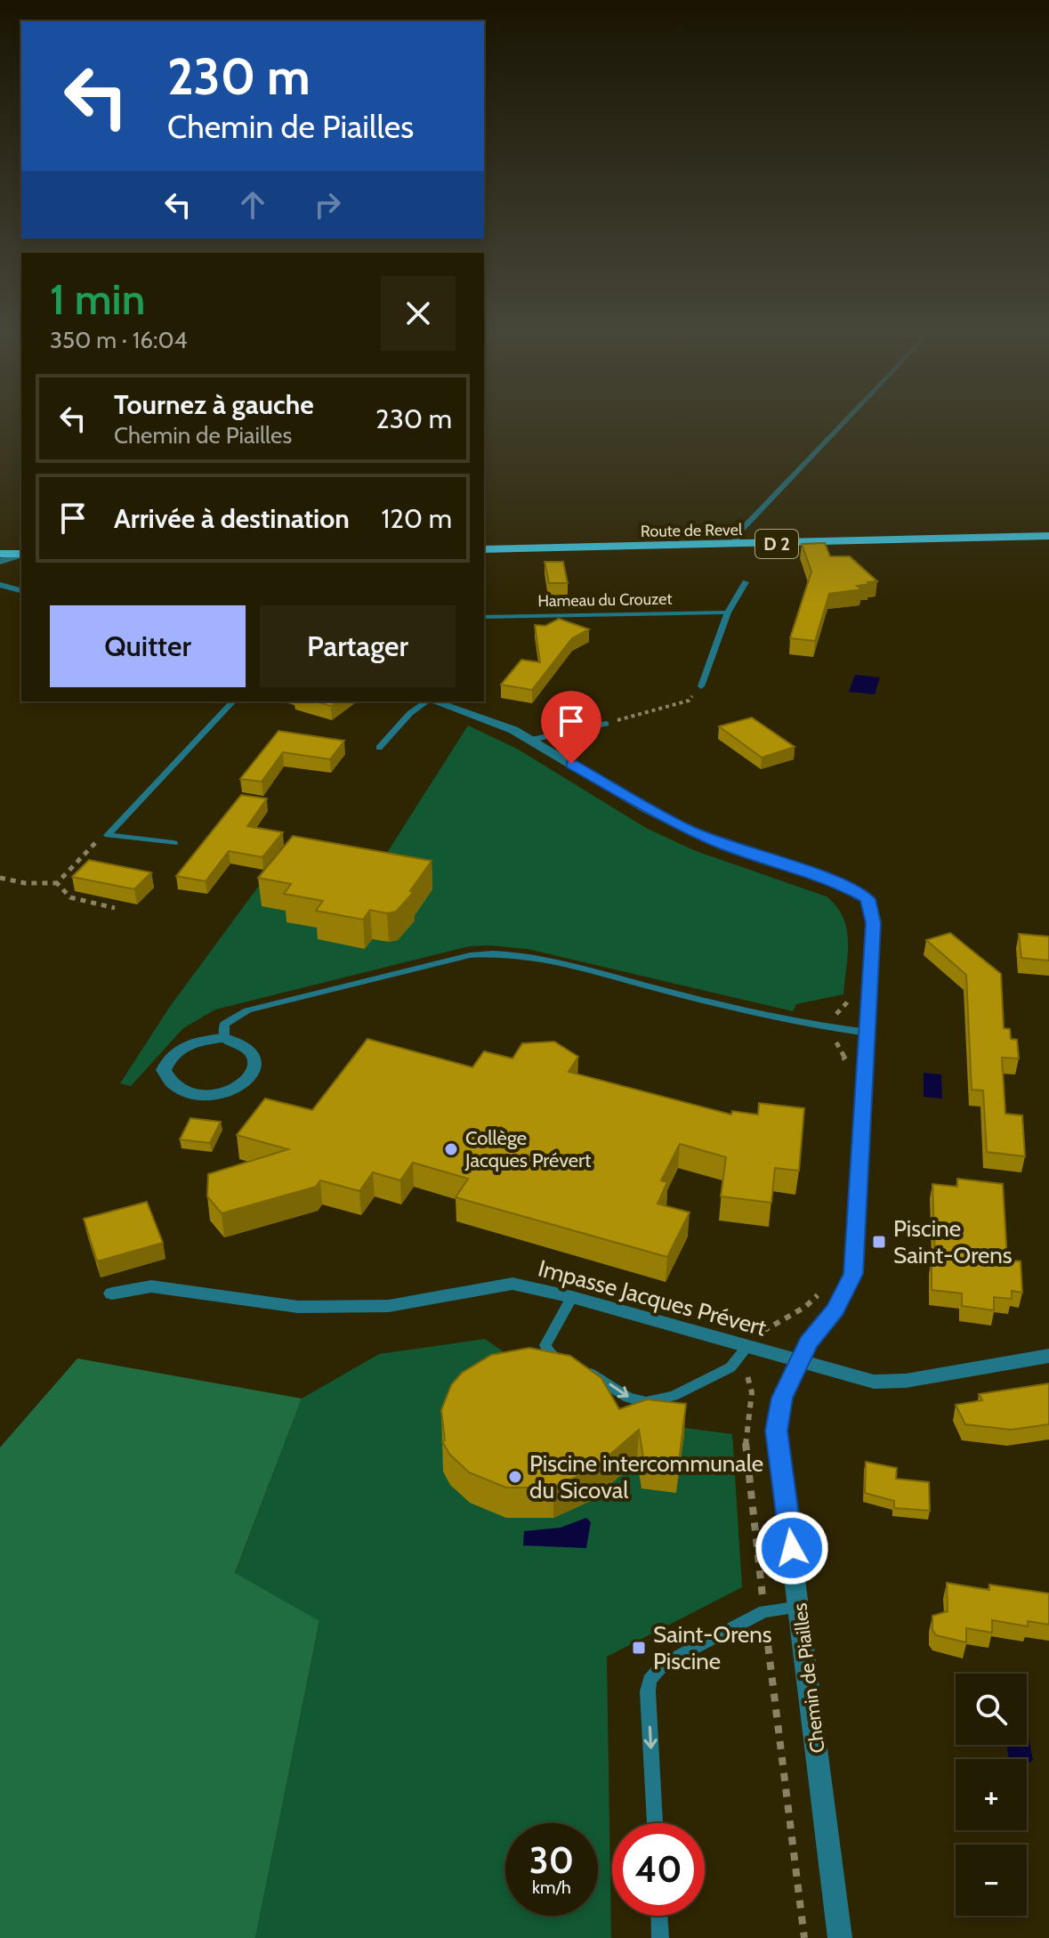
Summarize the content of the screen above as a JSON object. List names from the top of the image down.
{
  "streets": {
    "main road": ["Route de Revel", "D 2"],
    "street": ["Impasse Jacques Prévert", "Chemin de Piailles"],
    "lane": ["Hameau du Crouzet"]
  },
  "crossings": [
    ["Impasse Jacques Prévert", "Chemin de Piailles"]
  ],
  "places": {
    "other": ["Collège Jacques Prévert", "Piscine intercommunale du Sicoval"],
    "transit": ["Piscine Saint-Orens", "Saint-Orens Piscine"]
  },
  "page": {
    "turn": ["230 m", "Chemin de Piailles"],
    "heading": ["1 min", "350 m · 16:04"],
    "list": [
      {
        "name": "Tournez à gauche",
        "note": "Chemin de Piailles",
        "value": "230 m"
      },
      {
        "name": "Arrivée à destination",
        "value": "120 m"
      }
    ],
    "buttons": ["Quitter", "Partager"],
    "map_buttons": ["+", "−"],
    "speed": "30 km/h",
    "limit": "40"
  }
}
